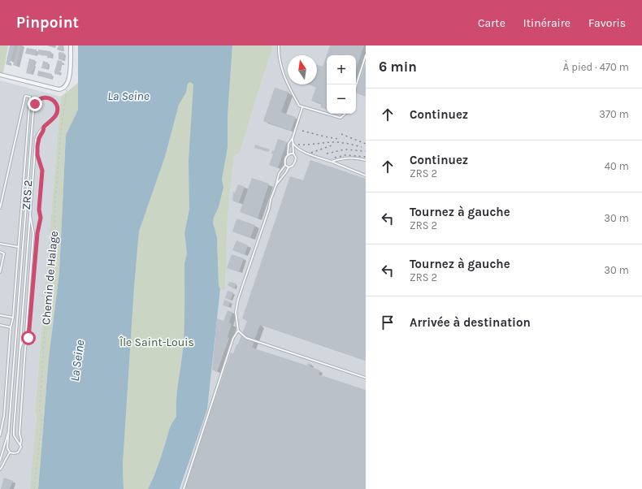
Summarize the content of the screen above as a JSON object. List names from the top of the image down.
{
  "streets": {
    "lane": ["ZRS 2"],
    "path": ["Chemin de Halage"]
  },
  "water": ["La Seine"],
  "parks": ["Île Saint-Louis"],
  "north": "top",
  "page": {
    "header": "Pinpoint",
    "nav": ["Carte", "Itinéraire", "Favoris"],
    "heading": ["6 min", "À pied · 470 m"],
    "map_buttons": ["+", "−"],
    "list": [
      ["Continuez", "370 m"],
      ["Continuez", "ZRS 2", "40 m"],
      ["Tournez à gauche", "ZRS 2", "30 m"],
      ["Tournez à gauche", "ZRS 2", "30 m"],
      "Arrivée à destination"
    ]
  }
}
